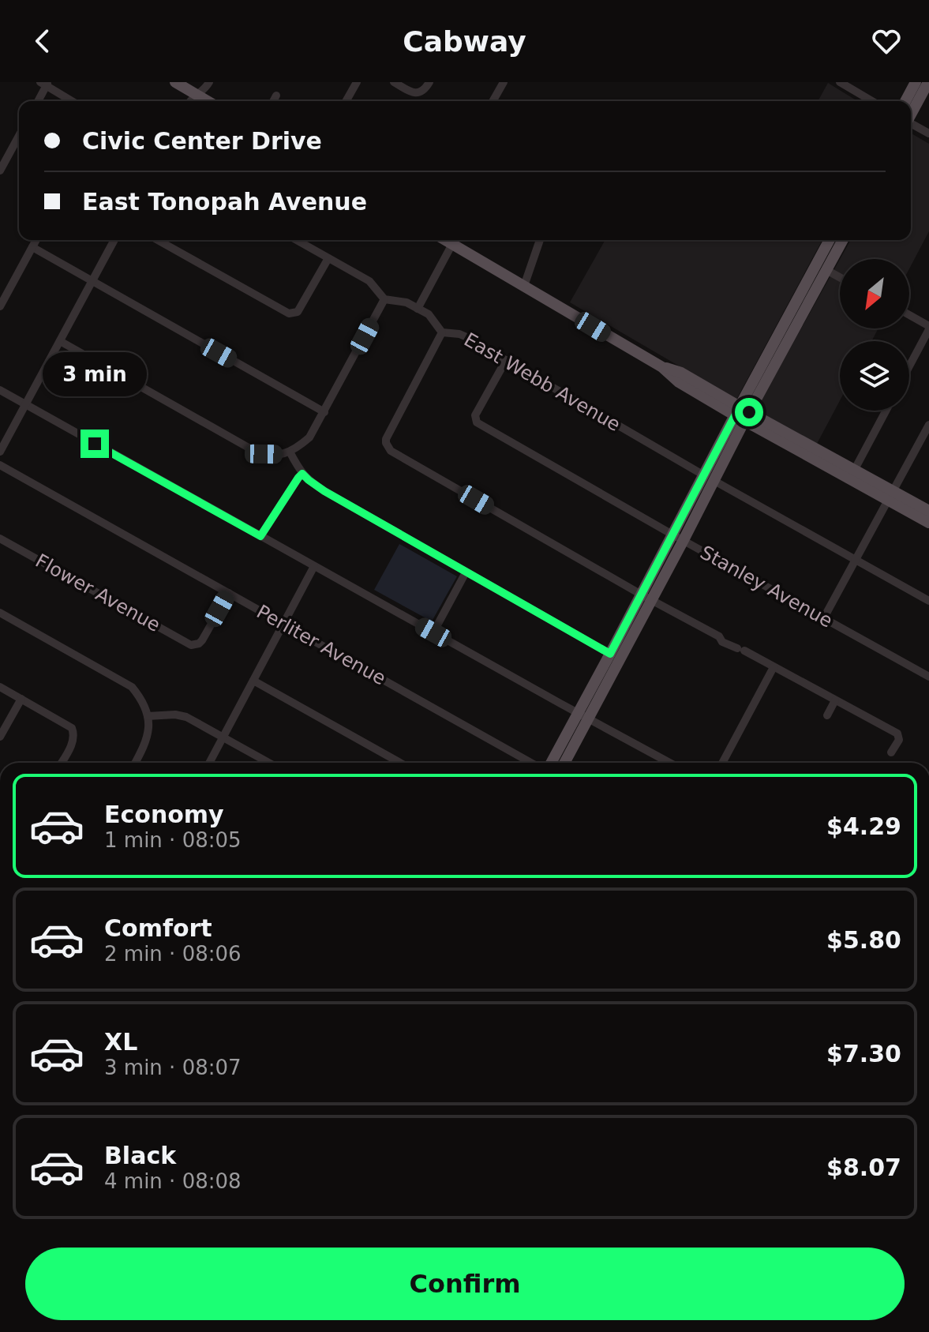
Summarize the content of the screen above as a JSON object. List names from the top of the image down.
{
  "streets": {
    "street": [
      "East Webb Avenue",
      "Stanley Avenue",
      "Flower Avenue",
      "Perliter Avenue"
    ]
  },
  "crossings": [
    ["East Webb Avenue", "Stanley Avenue"],
    ["Flower Avenue", "Perliter Avenue"]
  ],
  "north": "bottom left",
  "page": {
    "header": "Cabway",
    "banner": ["Civic Center Drive", "East Tonopah Avenue"],
    "bubble": "3 min",
    "list": [
      {
        "name": "Economy",
        "note": "1 min · 08:05",
        "value": "$4.29"
      },
      {
        "name": "Comfort",
        "note": "2 min · 08:06",
        "value": "$5.80"
      },
      {
        "name": "XL",
        "note": "3 min · 08:07",
        "value": "$7.30"
      },
      {
        "name": "Black",
        "note": "4 min · 08:08",
        "value": "$8.07"
      }
    ],
    "buttons": "Confirm"
  }
}
